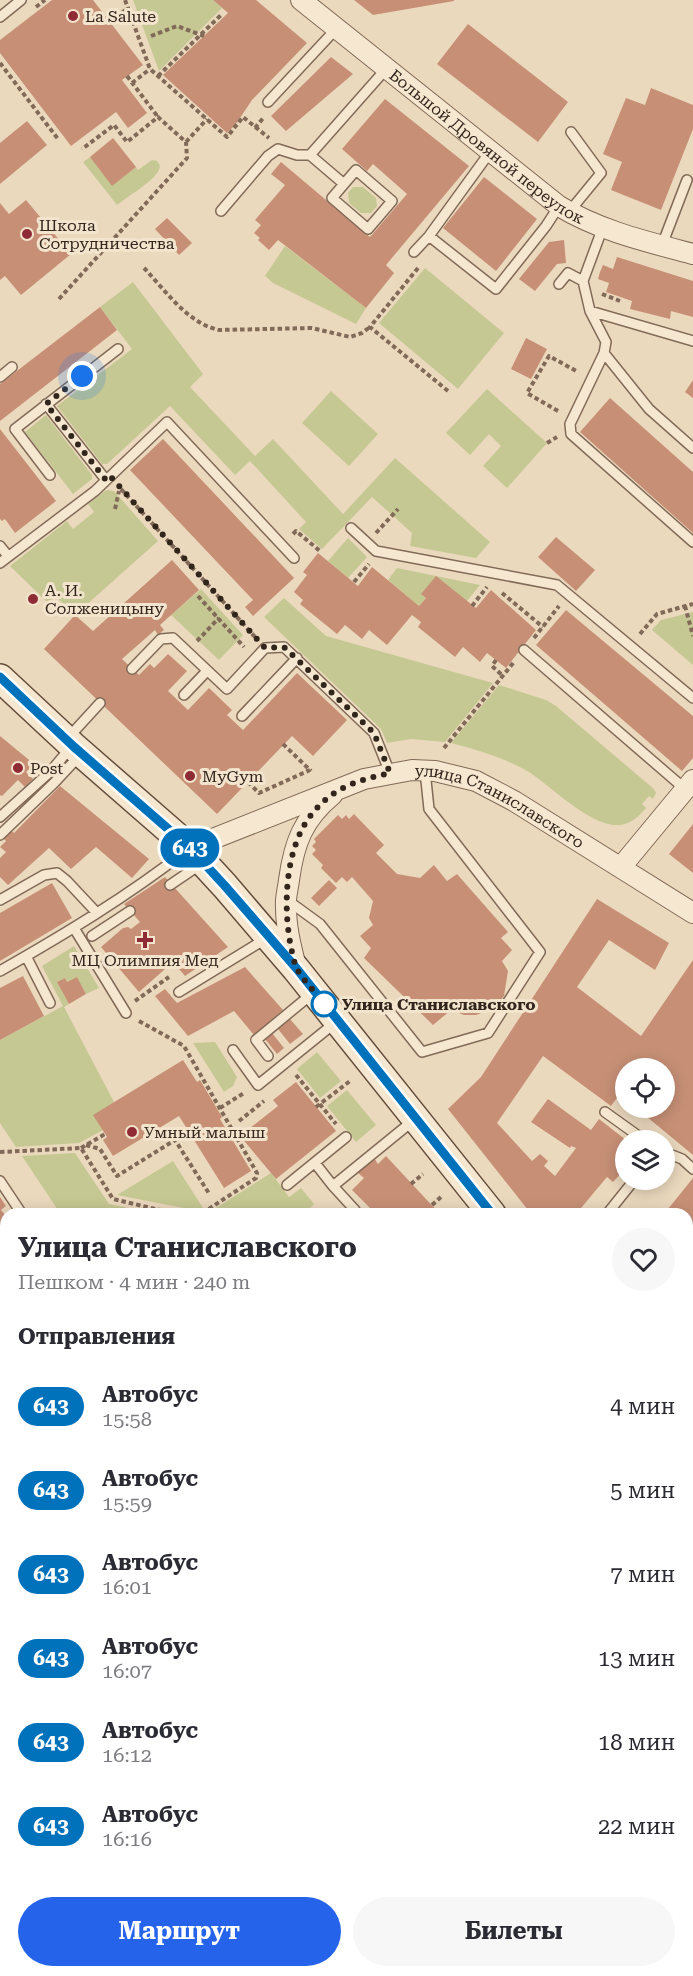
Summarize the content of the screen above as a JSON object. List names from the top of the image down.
{
  "streets": {
    "street": ["Большой Дровяной переулок", "улица Станиславского"]
  },
  "places": {
    "other": [
      "La Salute",
      "Школа Сотрудничества",
      "А. И. Солженицыну",
      "Post",
      "MyGym",
      "Улица Станиславского",
      "Умный малыш"
    ],
    "health": ["МЦ Олимпия Мед"]
  },
  "lines": ["bus line 643"],
  "page": {
    "on_map": "643",
    "heading": [
      ["Улица Станиславского", "Пешком · 4 мин · 240 m"],
      "Отправления"
    ],
    "list": [
      {
        "mark": "643",
        "name": "Автобус",
        "note": "15:58",
        "value": "4 мин"
      },
      {
        "mark": "643",
        "name": "Автобус",
        "note": "15:59",
        "value": "5 мин"
      },
      {
        "mark": "643",
        "name": "Автобус",
        "note": "16:01",
        "value": "7 мин"
      },
      {
        "mark": "643",
        "name": "Автобус",
        "note": "16:07",
        "value": "13 мин"
      },
      {
        "mark": "643",
        "name": "Автобус",
        "note": "16:12",
        "value": "18 мин"
      },
      {
        "mark": "643",
        "name": "Автобус",
        "note": "16:16",
        "value": "22 мин"
      }
    ],
    "buttons": ["Маршрут", "Билеты"]
  }
}
